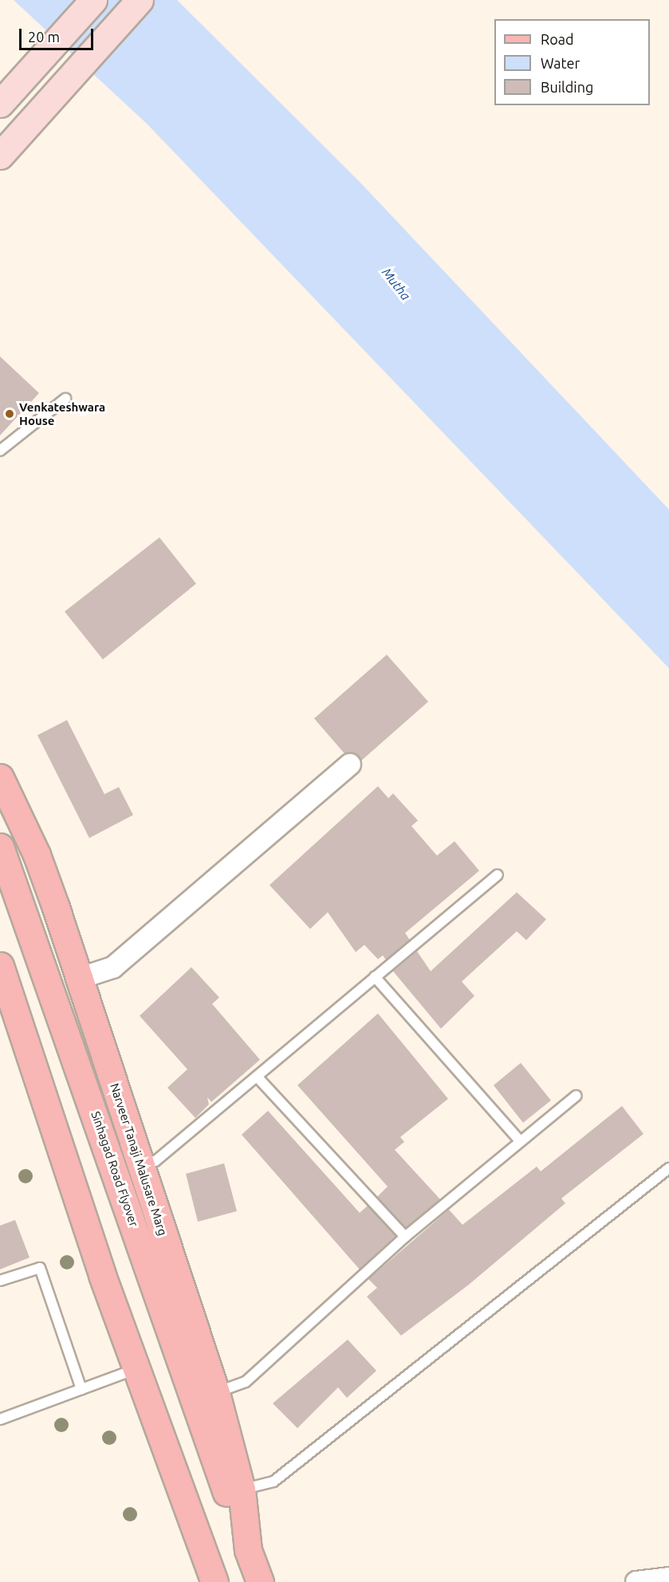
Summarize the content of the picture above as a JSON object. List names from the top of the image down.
{
  "streets": {
    "main road": ["Narveer Tanaji Malusare Marg"]
  },
  "water": ["Mutha"],
  "places": ["Venkateshwara House"],
  "legend": ["Road", "Water", "Building"],
  "scale_bar": "20 m"
}
